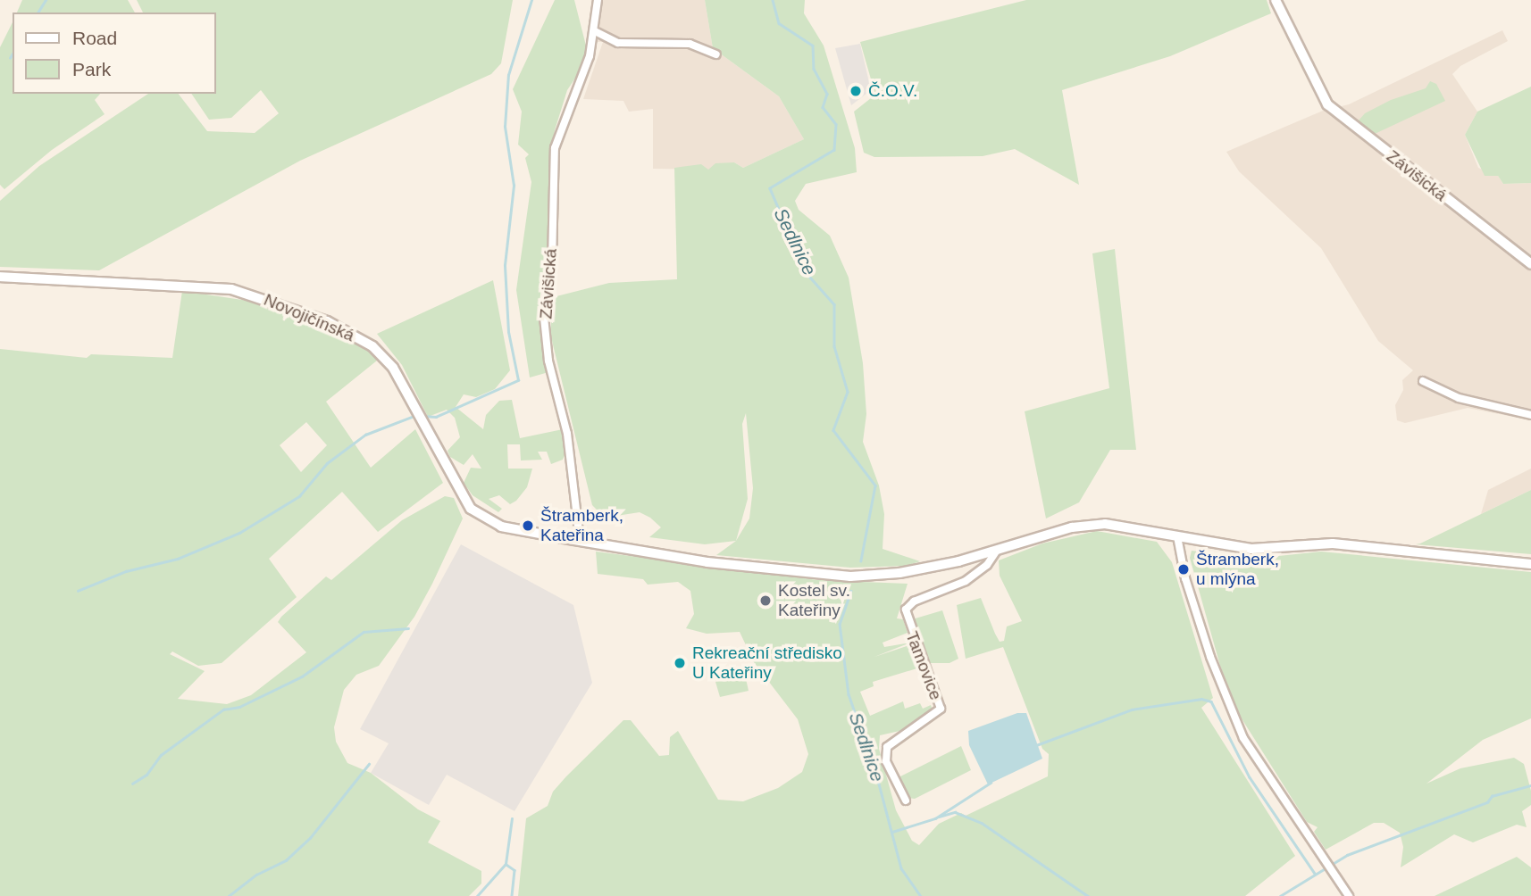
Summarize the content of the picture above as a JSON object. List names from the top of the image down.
{
  "streets": {
    "street": ["Závišická", "Novojičínská", "Tamovice"]
  },
  "crossings": [
    ["Závišická", "Novojičínská"],
    ["Novojičínská", "Tamovice"]
  ],
  "water": ["Sedlnice"],
  "places": [
    "Č.O.V.",
    "Štramberk, Kateřina",
    "Štramberk, u mlýna",
    "Kostel sv. Kateřiny",
    "Rekreační středisko U Kateřiny"
  ],
  "legend": ["Road", "Park"]
}
